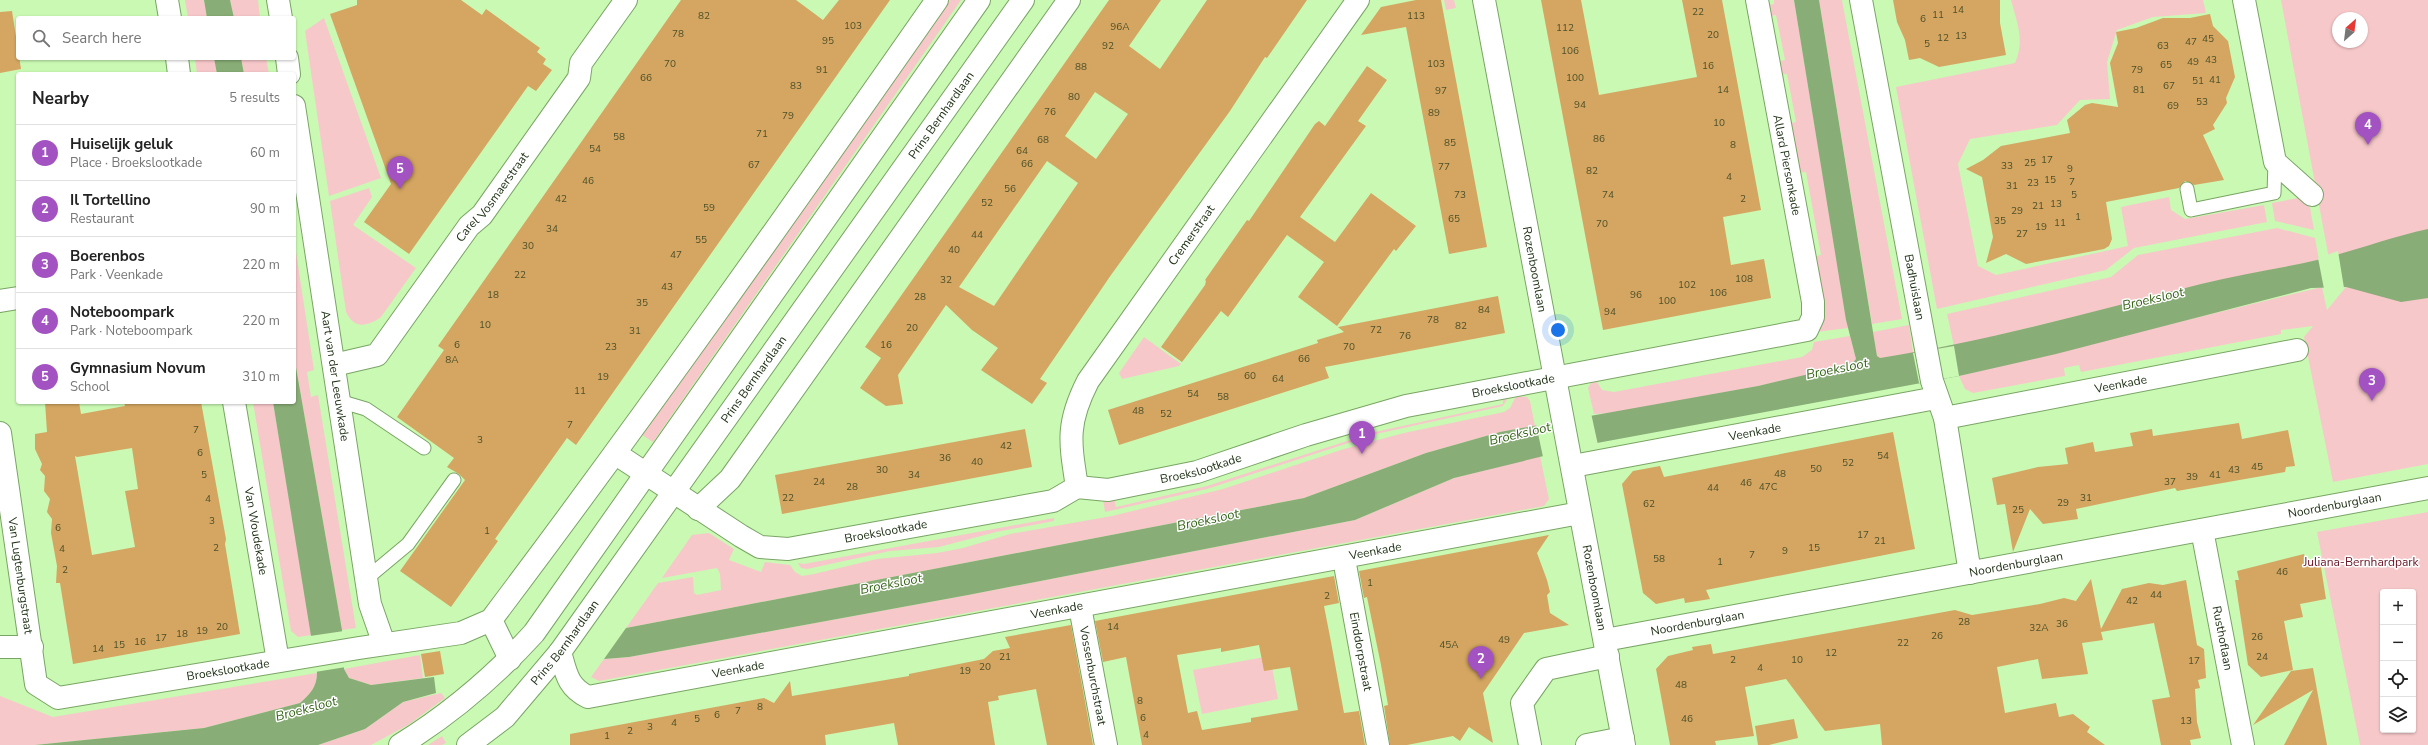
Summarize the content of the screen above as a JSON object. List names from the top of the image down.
{
  "streets": {
    "street": [
      "Prins Bernhardlaan",
      "Allard Piersonkade",
      "Carel Vosmaerstraat",
      "Cremerstraat",
      "Rozenboomlaan",
      "Badhuislaan",
      "Aart van der Leeuwkade",
      "Veenkade",
      "Broekslootkade",
      "Noordenburglaan",
      "Van Woudekade",
      "Van Lugtenburgstraat",
      "Rusthoflaan",
      "Einddorpstraat",
      "Vossenburchstraat"
    ]
  },
  "crossings": [
    ["Prins Bernhardlaan", "Veenkade"],
    ["Prins Bernhardlaan", "Broekslootkade"],
    ["Allard Piersonkade", "Broekslootkade"],
    ["Carel Vosmaerstraat", "Aart van der Leeuwkade"],
    ["Cremerstraat", "Broekslootkade"],
    ["Rozenboomlaan", "Veenkade"],
    ["Rozenboomlaan", "Broekslootkade"],
    ["Rozenboomlaan", "Noordenburglaan"],
    ["Badhuislaan", "Veenkade"],
    ["Badhuislaan", "Noordenburglaan"],
    ["Aart van der Leeuwkade", "Broekslootkade"],
    ["Veenkade", "Einddorpstraat"],
    ["Veenkade", "Vossenburchstraat"],
    ["Broekslootkade", "Van Woudekade"],
    ["Broekslootkade", "Van Lugtenburgstraat"],
    ["Noordenburglaan", "Rusthoflaan"]
  ],
  "water": ["Broeksloot"],
  "parks": ["Juliana-Bernhardpark"],
  "house_numbers": [
    "14",
    "22",
    "11",
    "82",
    "113",
    "6",
    "103",
    "96A",
    "112",
    "78",
    "20",
    "13",
    "12",
    "45",
    "95",
    "47",
    "5",
    "92",
    "63",
    "106",
    "43",
    "49",
    "70",
    "103",
    "65",
    "16",
    "88",
    "91",
    "79",
    "66",
    "100",
    "41",
    "51",
    "83",
    "67",
    "14",
    "81",
    "97",
    "80",
    "53",
    "94",
    "69",
    "76",
    "89",
    "79",
    "10",
    "71",
    "58",
    "86",
    "68",
    "85",
    "8",
    "54",
    "64",
    "17",
    "25",
    "66",
    "67",
    "33",
    "77",
    "9",
    "82",
    "4",
    "15",
    "46",
    "7",
    "23",
    "31",
    "56",
    "73",
    "74",
    "5",
    "42",
    "2",
    "52",
    "13",
    "21",
    "59",
    "29",
    "1",
    "65",
    "35",
    "11",
    "70",
    "19",
    "34",
    "27",
    "44",
    "55",
    "30",
    "40",
    "47",
    "22",
    "108",
    "32",
    "102",
    "43",
    "106",
    "18",
    "96",
    "28",
    "100",
    "35",
    "84",
    "94",
    "78",
    "10",
    "82",
    "20",
    "72",
    "31",
    "76",
    "6",
    "16",
    "23",
    "70",
    "66",
    "8A",
    "60",
    "19",
    "64",
    "11",
    "54",
    "58",
    "48",
    "52",
    "7",
    "7",
    "3",
    "42",
    "6",
    "54",
    "36",
    "40",
    "52",
    "45",
    "50",
    "30",
    "43",
    "48",
    "5",
    "34",
    "41",
    "39",
    "24",
    "37",
    "46",
    "28",
    "47C",
    "44",
    "22",
    "31",
    "4",
    "29",
    "62",
    "25",
    "3",
    "6",
    "1",
    "17",
    "21",
    "2",
    "15",
    "4",
    "9",
    "7",
    "58",
    "1",
    "2",
    "46",
    "1",
    "44",
    "2",
    "42",
    "28",
    "36",
    "20",
    "14",
    "32A",
    "19",
    "18",
    "26",
    "26",
    "17",
    "49",
    "16",
    "22",
    "15",
    "45A",
    "14",
    "12",
    "21",
    "24",
    "2",
    "10",
    "17",
    "20",
    "4",
    "19",
    "48",
    "8",
    "8",
    "7",
    "6",
    "6",
    "5",
    "46",
    "13",
    "4",
    "3",
    "2",
    "4",
    "1"
  ],
  "north": "top right",
  "page": {
    "search": "Search here",
    "heading": ["Nearby", "5 results"],
    "pins": [
      "4",
      "5",
      "3",
      "1",
      "2"
    ],
    "list": [
      {
        "mark": "1",
        "name": "Huiselijk geluk",
        "note": "Place · Broekslootkade",
        "value": "60 m"
      },
      {
        "mark": "2",
        "name": "Il Tortellino",
        "note": "Restaurant",
        "value": "90 m"
      },
      {
        "mark": "3",
        "name": "Boerenbos",
        "note": "Park · Veenkade",
        "value": "220 m"
      },
      {
        "mark": "4",
        "name": "Noteboompark",
        "note": "Park · Noteboompark",
        "value": "220 m"
      },
      {
        "mark": "5",
        "name": "Gymnasium Novum",
        "note": "School",
        "value": "310 m"
      }
    ],
    "map_buttons": ["+", "−"]
  }
}
